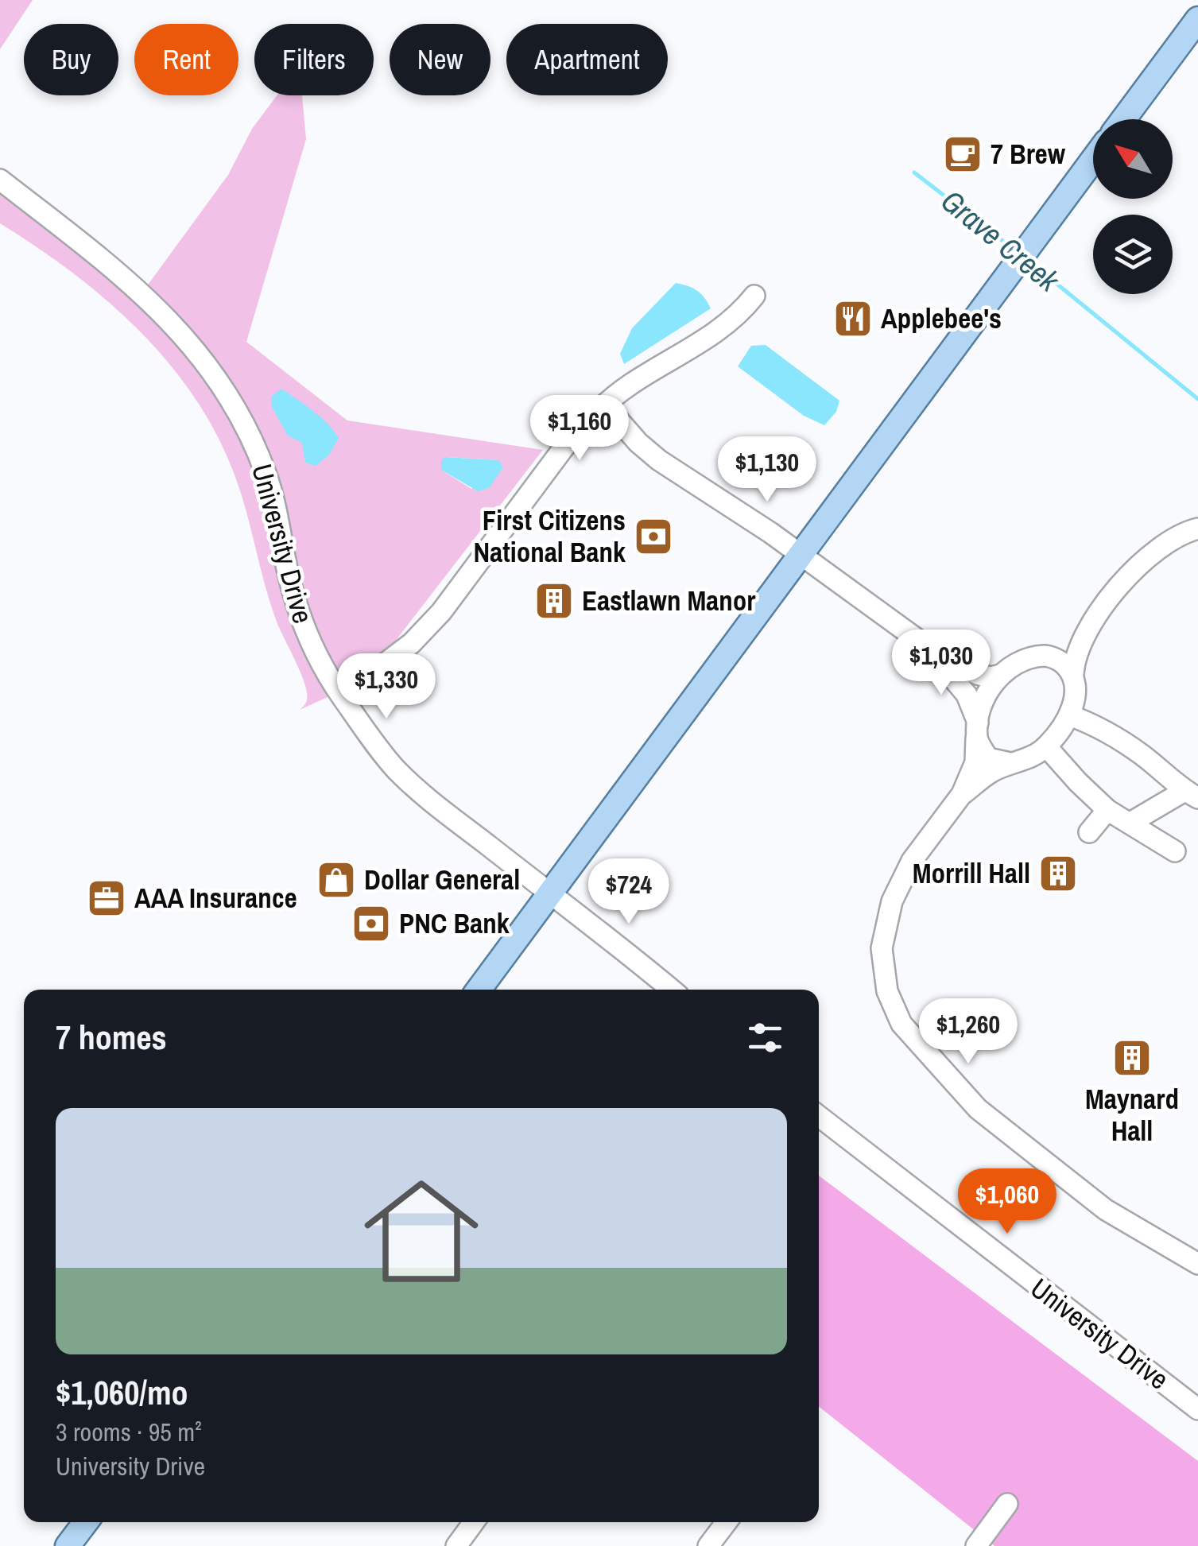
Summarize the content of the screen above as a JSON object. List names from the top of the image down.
{
  "streets": {
    "street": ["University Drive"]
  },
  "water": ["Grave Creek"],
  "places": {
    "cafe": ["7 Brew"],
    "restaurant": ["Applebee's"],
    "bank": ["First Citizens National Bank", "PNC Bank"],
    "building": ["Eastlawn Manor", "Morrill Hall", "Maynard Hall"],
    "shop": ["Dollar General"],
    "office": ["AAA Insurance"]
  },
  "north": "top left",
  "page": {
    "chip": [
      "Buy",
      "Rent",
      "Filters",
      "New",
      "Apartment"
    ],
    "price": [
      "$1,160",
      "$1,130",
      "$1,030",
      "$1,330",
      "$724",
      "$1,260",
      "$1,060"
    ],
    "heading": "7 homes",
    "list": [
      {
        "name": "$1,060/mo",
        "note": "3 rooms · 95 m² · University Drive"
      }
    ]
  }
}
